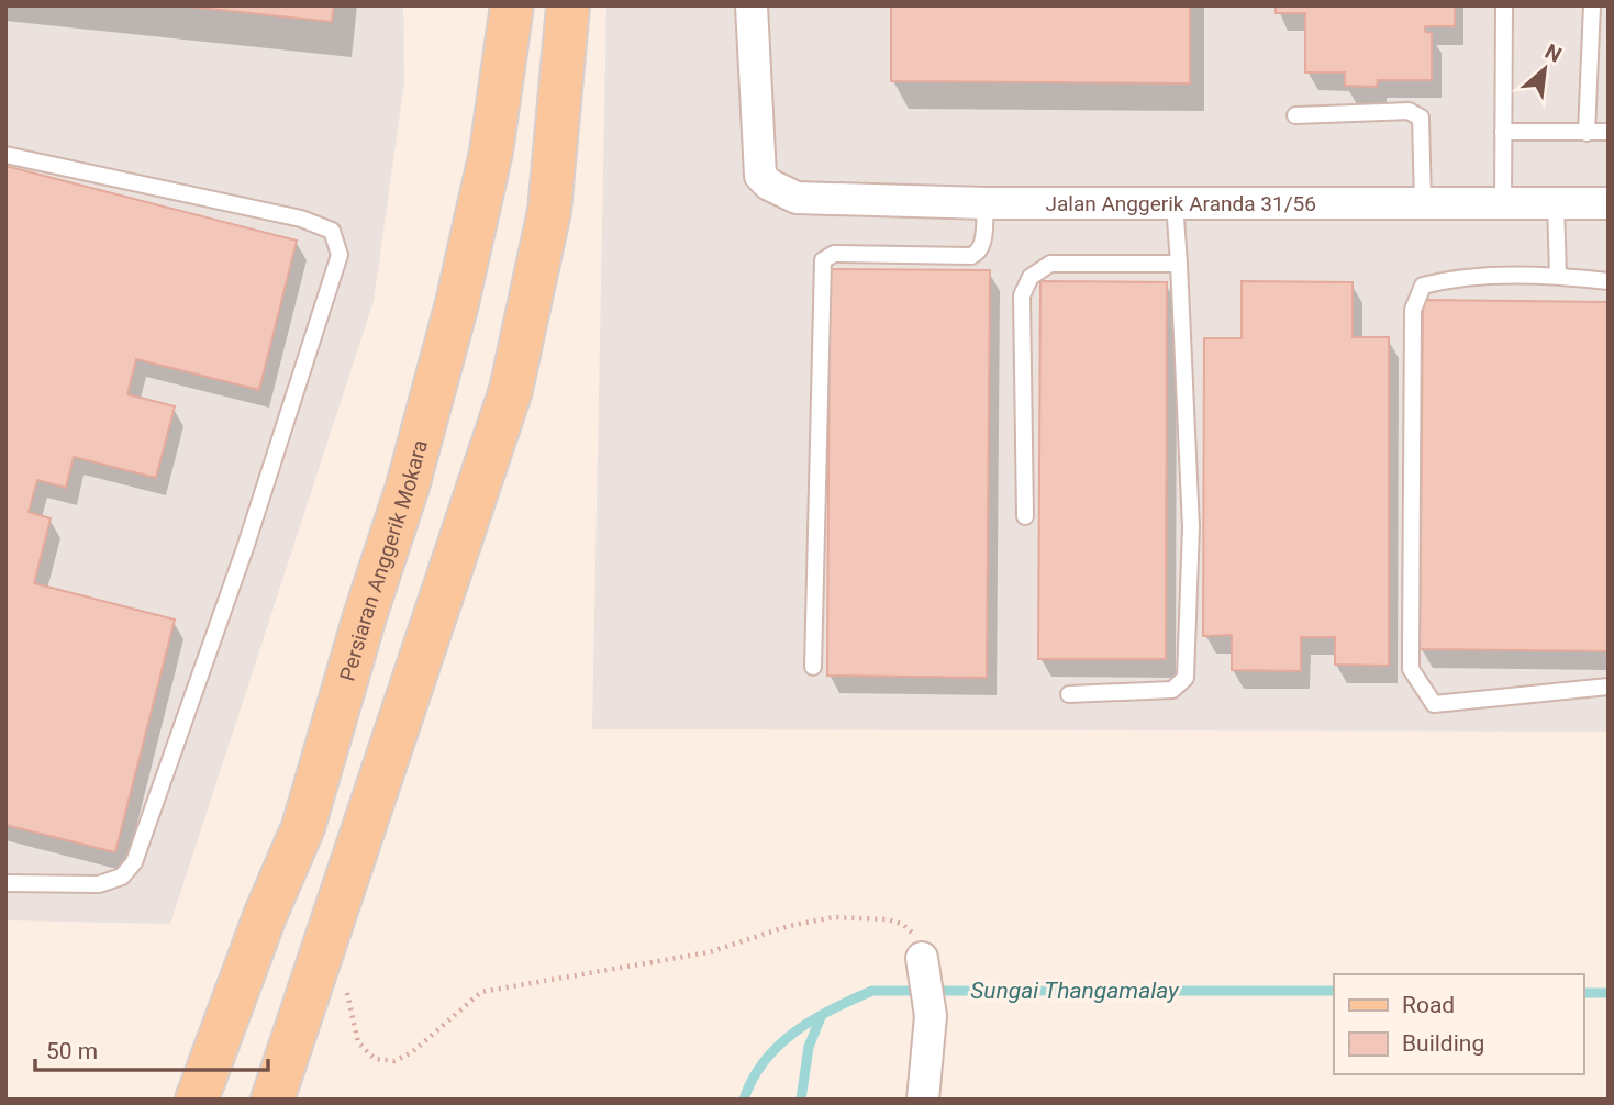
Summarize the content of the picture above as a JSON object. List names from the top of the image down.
{
  "streets": {
    "main road": ["Persiaran Anggerik Mokara"],
    "street": ["Jalan Anggerik Aranda 31/56"]
  },
  "water": ["Sungai Thangamalay"],
  "legend": ["Road", "Building"],
  "scale_bar": "50 m",
  "north": "top right"
}
